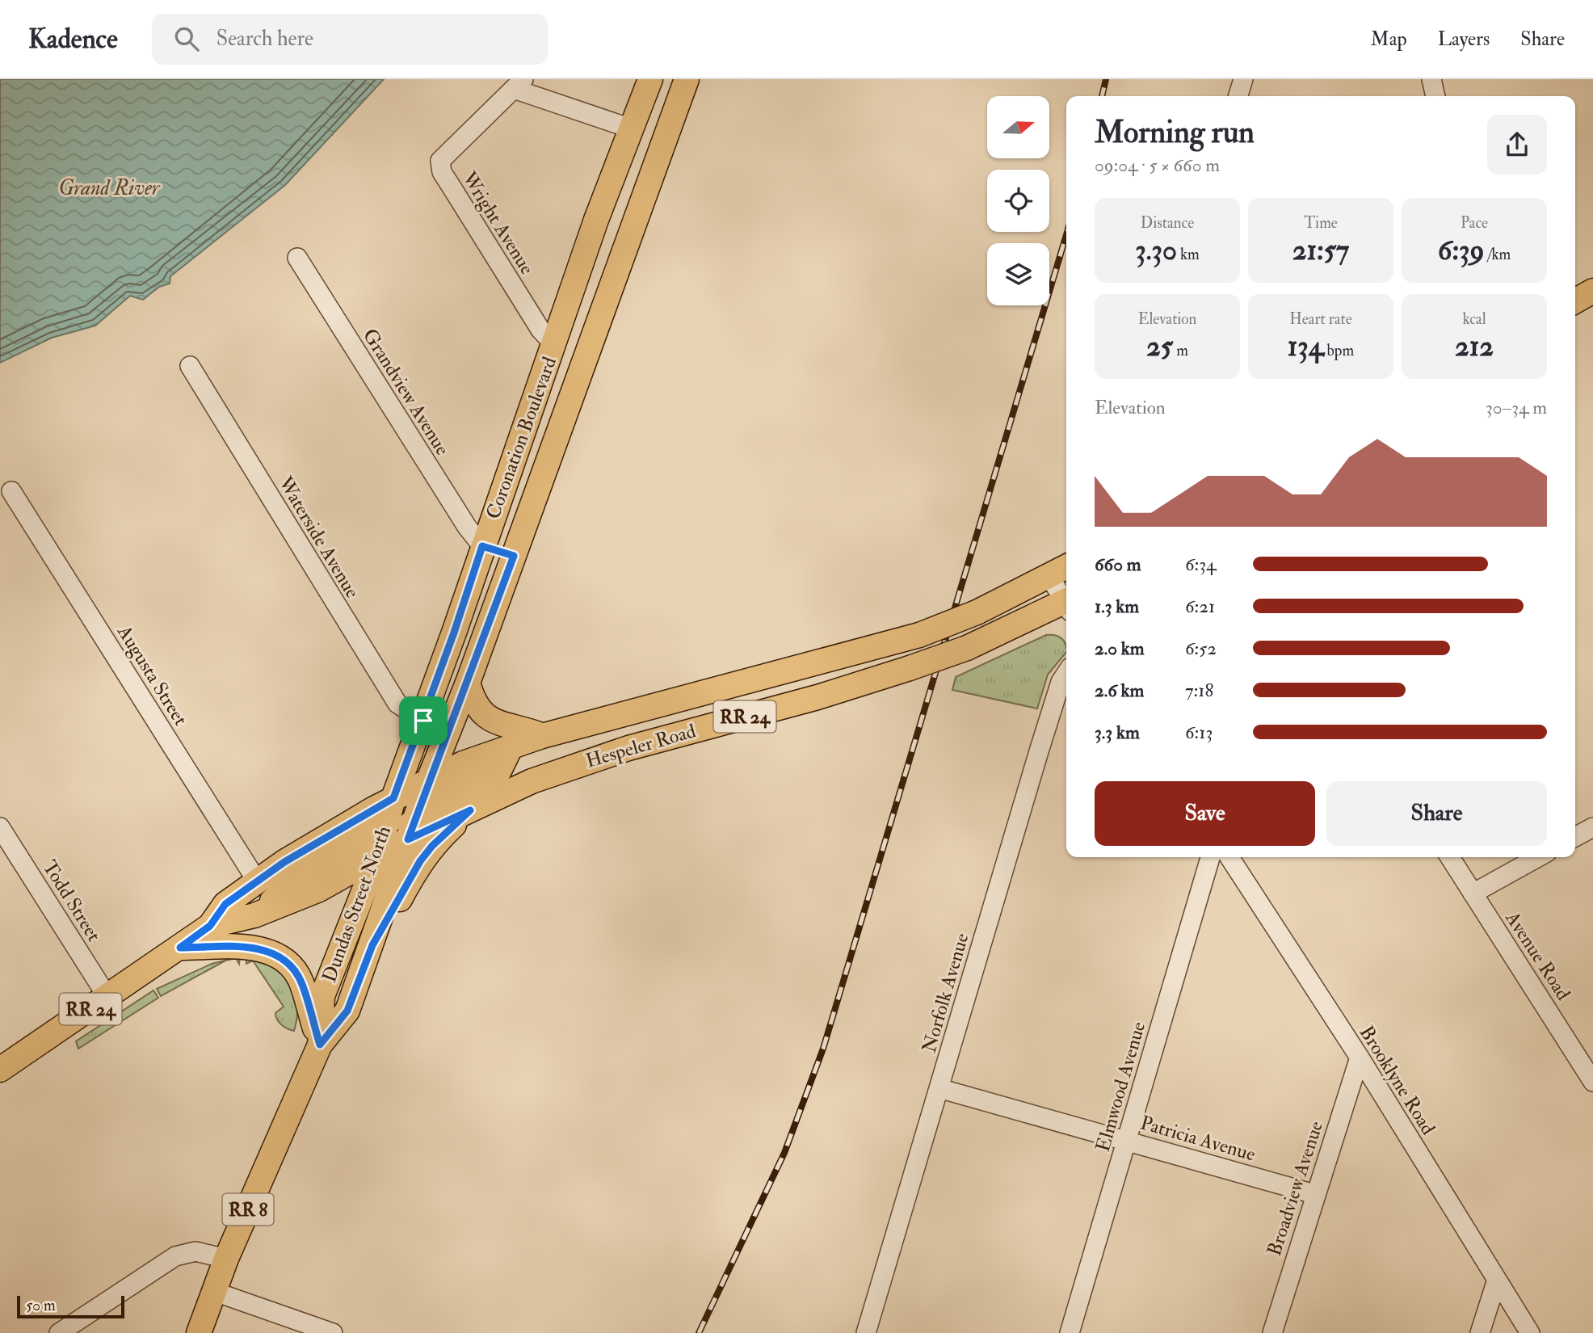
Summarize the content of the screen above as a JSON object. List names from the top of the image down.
{
  "streets": {
    "main road": [
      "Coronation Boulevard",
      "RR 24",
      "Hespeler Road",
      "Dundas Street North",
      "RR 8"
    ],
    "street": [
      "Wright Avenue",
      "Grandview Avenue",
      "Waterside Avenue",
      "Augusta Street",
      "Todd Street",
      "Avenue Road",
      "Norfolk Avenue",
      "Brooklyne Road",
      "Elmwood Avenue",
      "Patricia Avenue",
      "Broadview Avenue"
    ]
  },
  "crossings": [
    ["Wright Avenue", "Coronation Boulevard"],
    ["Grandview Avenue", "Coronation Boulevard"],
    ["Coronation Boulevard", "Waterside Avenue"],
    ["Coronation Boulevard", "RR 24"],
    ["Coronation Boulevard", "Hespeler Road"],
    ["Coronation Boulevard", "Dundas Street North"],
    ["Augusta Street", "RR 24"],
    ["RR 24", "Hespeler Road"],
    ["RR 24", "Todd Street"],
    ["RR 24", "Dundas Street North"],
    ["Hespeler Road", "Dundas Street North"],
    ["Norfolk Avenue", "Patricia Avenue"],
    ["Brooklyne Road", "Broadview Avenue"],
    ["Elmwood Avenue", "Patricia Avenue"],
    ["Patricia Avenue", "Broadview Avenue"]
  ],
  "water": ["Grand River"],
  "scale_bar": "50 m",
  "north": "right",
  "page": {
    "header": "Kadence",
    "search": "Search here",
    "nav": ["Map", "Layers", "Share"],
    "heading": ["Morning run", "09:04 · 5 × 660 m"],
    "stats": [
      ["Distance", "3.30 km"],
      ["Time", "21:57"],
      ["Pace", "6:39 /km"],
      ["Elevation", "25 m"],
      ["Heart rate", "134 bpm"],
      ["kcal", "212"]
    ],
    "chart": ["Elevation", "30–34 m"],
    "list": [
      {
        "name": "660 m",
        "note": "6:34"
      },
      {
        "name": "1.3 km",
        "note": "6:21"
      },
      {
        "name": "2.0 km",
        "note": "6:52"
      },
      {
        "name": "2.6 km",
        "note": "7:18"
      },
      {
        "name": "3.3 km",
        "note": "6:13"
      }
    ],
    "buttons": ["Save", "Share"],
    "scale": "50 m"
  }
}
